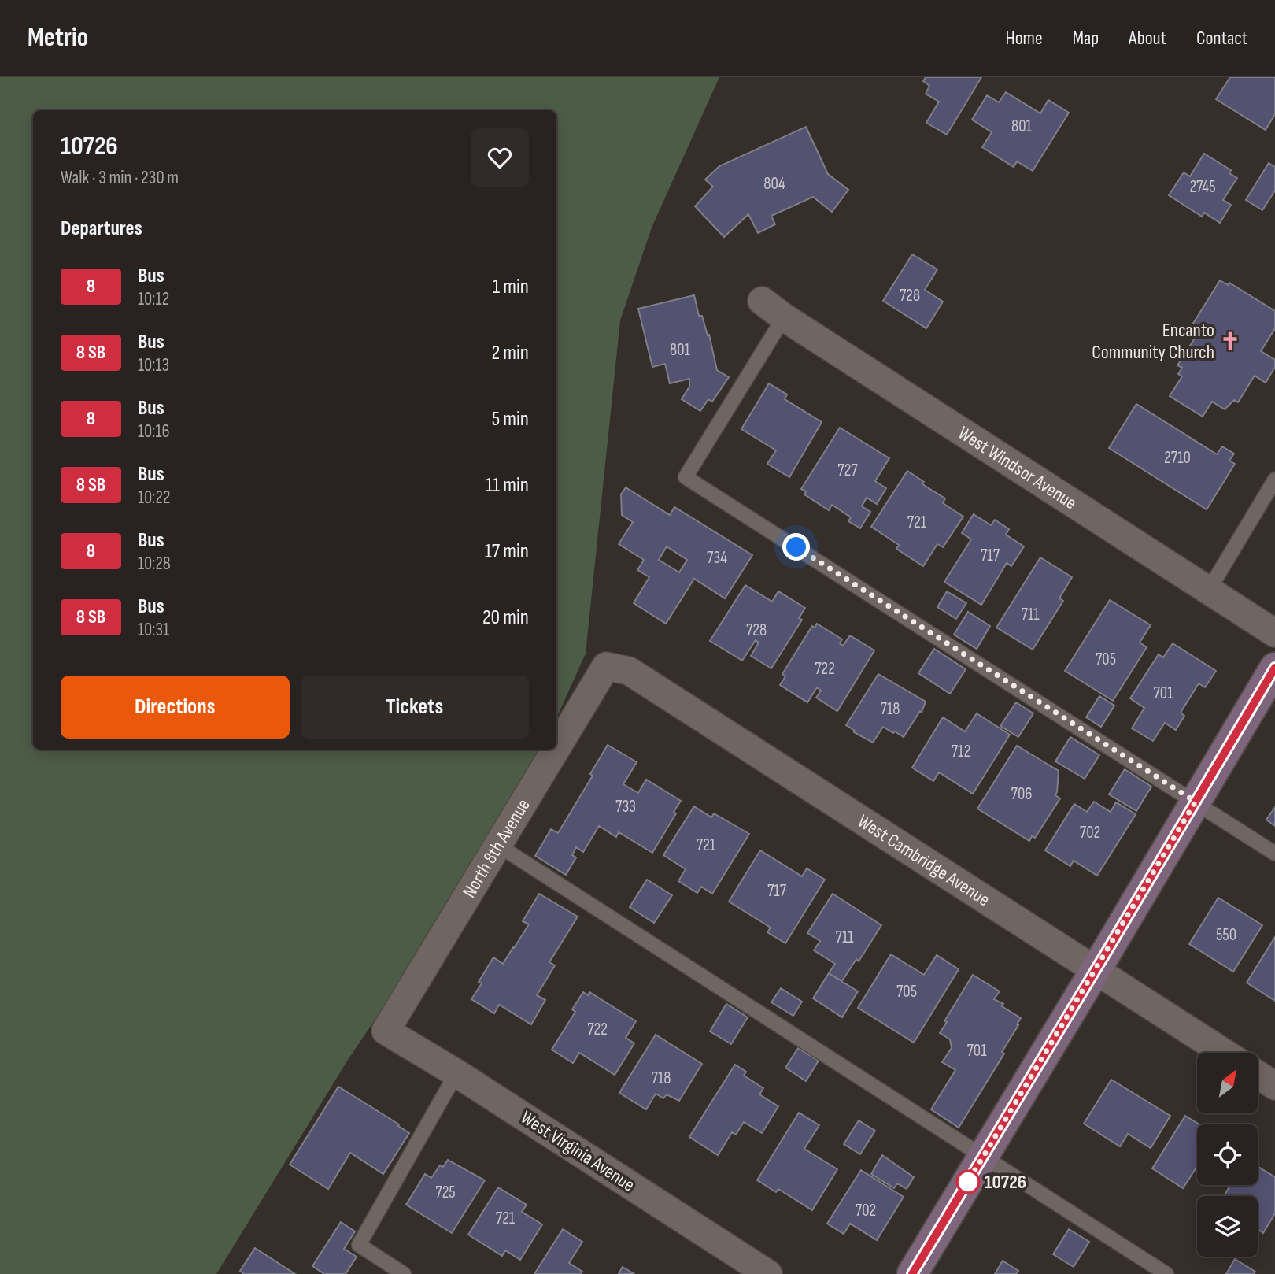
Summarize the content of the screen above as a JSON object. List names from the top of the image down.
{
  "streets": {
    "street": [
      "West Windsor Avenue",
      "North 8th Avenue",
      "West Cambridge Avenue",
      "West Virginia Avenue"
    ]
  },
  "crossings": [
    ["North 8th Avenue", "West Cambridge Avenue"],
    ["North 8th Avenue", "West Virginia Avenue"]
  ],
  "places": {
    "church": ["Encanto Community Church"],
    "other": ["10726"]
  },
  "lines": ["bus line 8"],
  "house_numbers": [
    "801",
    "804",
    "2745",
    "728",
    "801",
    "2710",
    "727",
    "721",
    "717",
    "734",
    "711",
    "728",
    "705",
    "722",
    "701",
    "718",
    "712",
    "706",
    "733",
    "702",
    "721",
    "717",
    "550",
    "711",
    "705",
    "722",
    "701",
    "718",
    "725",
    "702",
    "721"
  ],
  "north": "top right",
  "page": {
    "header": "Metrio",
    "nav": [
      "Home",
      "Map",
      "About",
      "Contact"
    ],
    "heading": [
      ["10726", "Walk · 3 min · 230 m"],
      "Departures"
    ],
    "list": [
      {
        "mark": "8",
        "name": "Bus",
        "note": "10:12",
        "value": "1 min"
      },
      {
        "mark": "8 SB",
        "name": "Bus",
        "note": "10:13",
        "value": "2 min"
      },
      {
        "mark": "8",
        "name": "Bus",
        "note": "10:16",
        "value": "5 min"
      },
      {
        "mark": "8 SB",
        "name": "Bus",
        "note": "10:22",
        "value": "11 min"
      },
      {
        "mark": "8",
        "name": "Bus",
        "note": "10:28",
        "value": "17 min"
      },
      {
        "mark": "8 SB",
        "name": "Bus",
        "note": "10:31",
        "value": "20 min"
      }
    ],
    "buttons": ["Directions", "Tickets"]
  }
}
